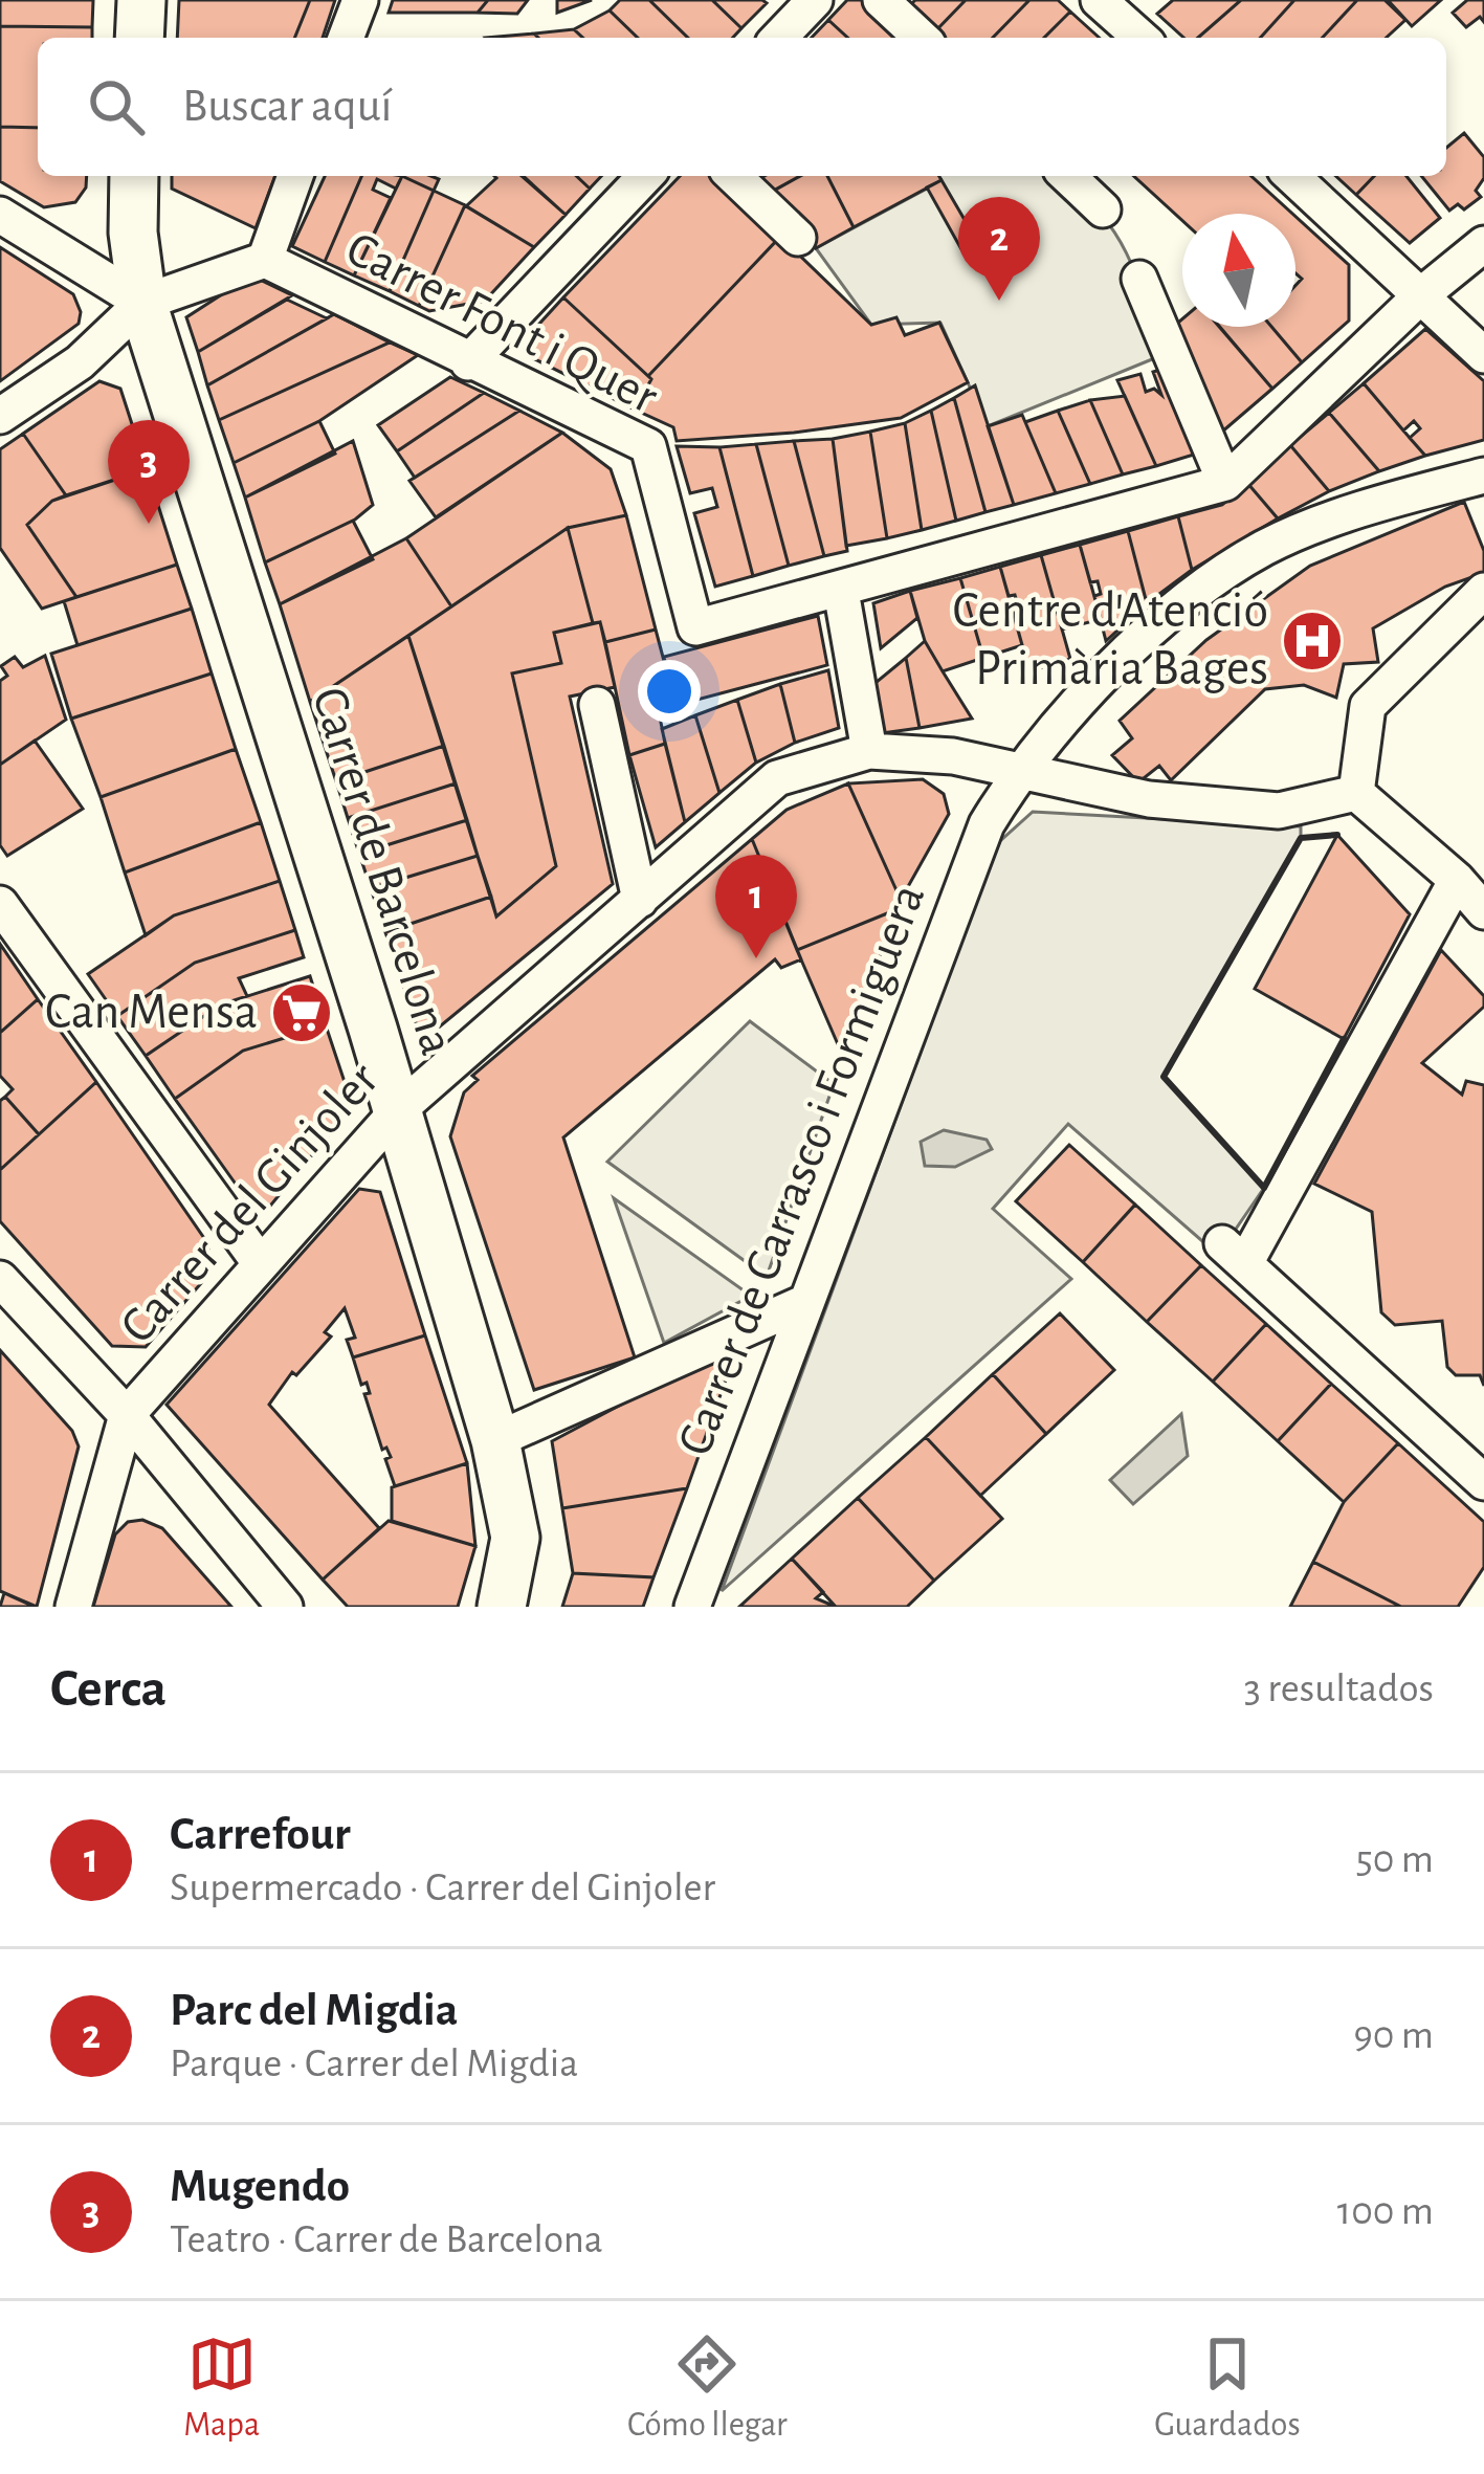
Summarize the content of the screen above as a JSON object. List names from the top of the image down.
{
  "streets": {
    "street": [
      "Carrer Font i Quer",
      "Carrer de Barcelona",
      "Carrer de Carrasco i Formiguera",
      "Carrer del Ginjoler"
    ]
  },
  "crossings": [
    ["Carrer Font i Quer", "Carrer de Barcelona"],
    ["Carrer de Barcelona", "Carrer del Ginjoler"],
    ["Carrer de Carrasco i Formiguera", "Carrer del Ginjoler"]
  ],
  "places": {
    "hospital": ["Centre d'Atenció Primària Bages"],
    "supermarket": ["Can Mensa"]
  },
  "north": "top",
  "page": {
    "search": "Buscar aquí",
    "pins": ["2", "3", "1"],
    "heading": ["Cerca", "3 resultados"],
    "list": [
      {
        "mark": "1",
        "name": "Carrefour",
        "note": "Supermercado · Carrer del Ginjoler",
        "value": "50 m"
      },
      {
        "mark": "2",
        "name": "Parc del Migdia",
        "note": "Parque · Carrer del Migdia",
        "value": "90 m"
      },
      {
        "mark": "3",
        "name": "Mugendo",
        "note": "Teatro · Carrer de Barcelona",
        "value": "100 m"
      }
    ],
    "nav": ["Mapa", "Cómo llegar", "Guardados"]
  }
}
